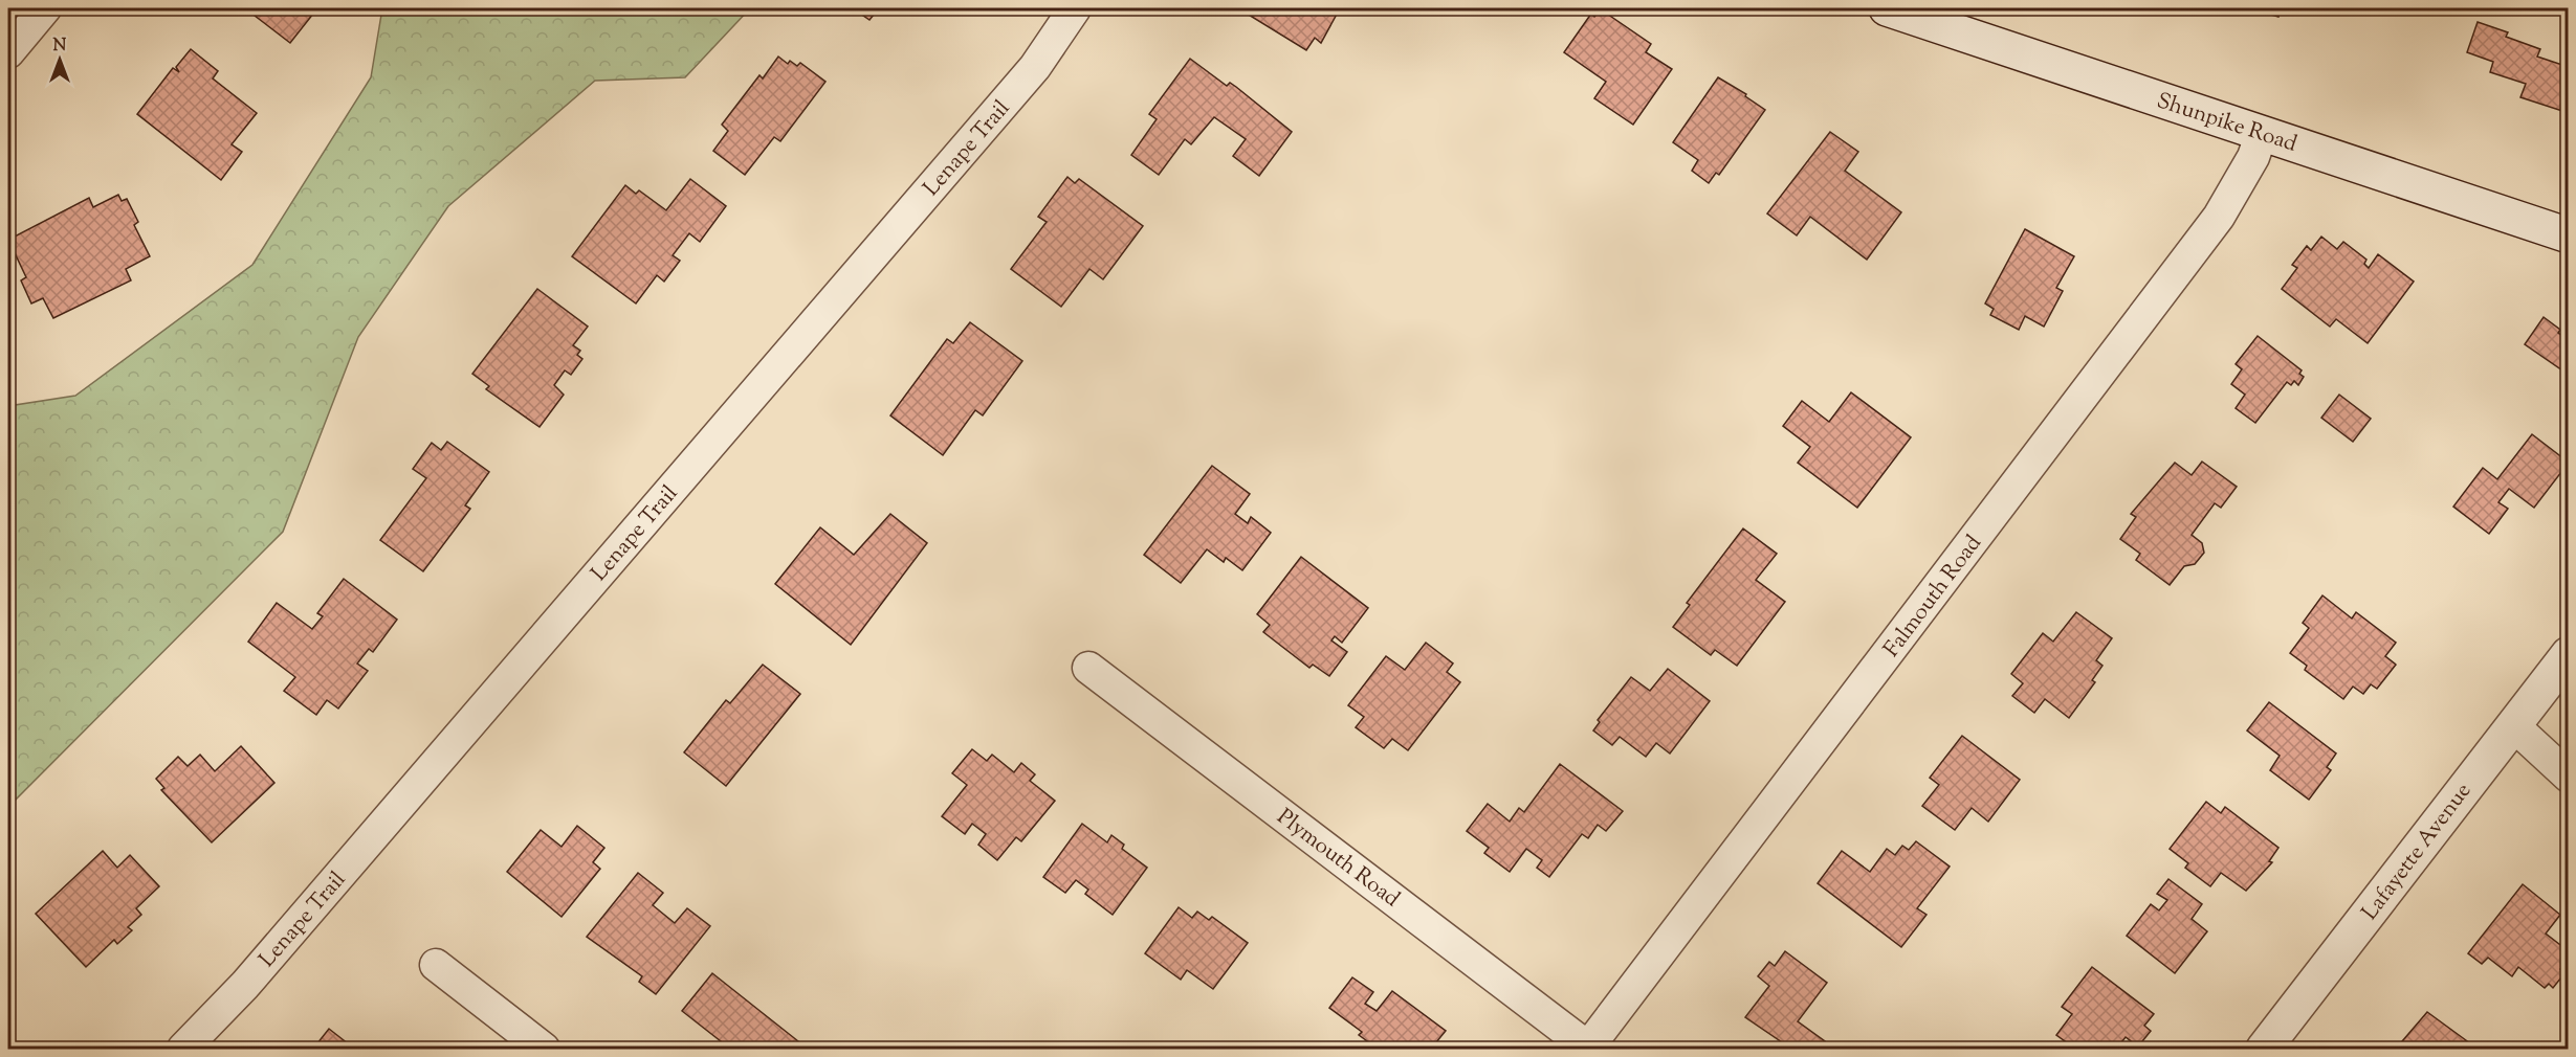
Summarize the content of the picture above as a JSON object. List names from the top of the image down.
{
  "streets": {
    "main road": ["Shunpike Road", "Lafayette Avenue"],
    "street": ["Lenape Trail", "Falmouth Road", "Plymouth Road"]
  },
  "crossings": [
    ["Shunpike Road", "Falmouth Road"],
    ["Falmouth Road", "Plymouth Road"]
  ],
  "north": "top"
}
